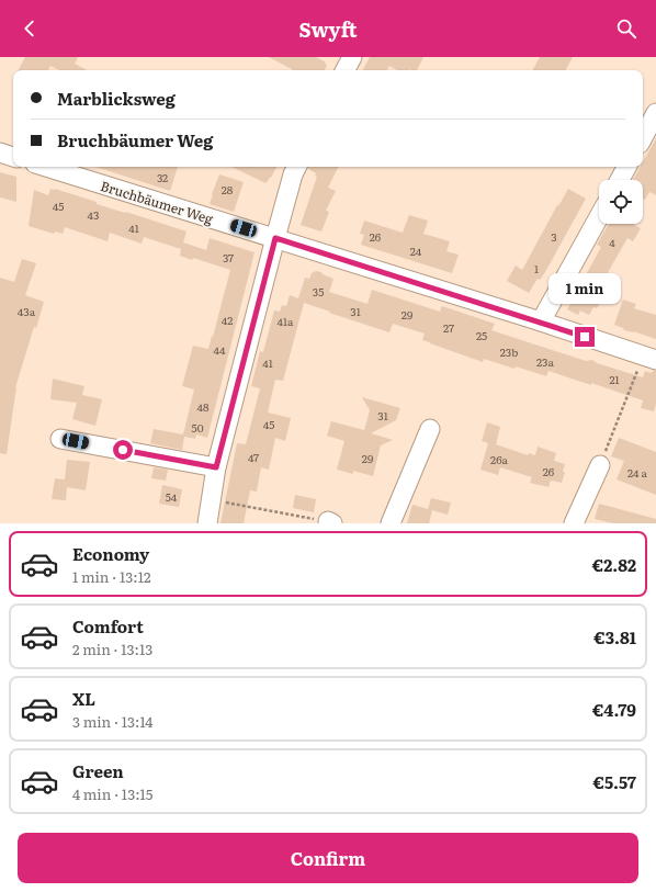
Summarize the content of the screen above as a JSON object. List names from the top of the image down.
{
  "streets": {
    "street": ["Bruchbäumer Weg"]
  },
  "house_numbers": [
    "32",
    "28",
    "45",
    "43",
    "41",
    "26",
    "3",
    "4",
    "24",
    "37",
    "1",
    "35",
    "43a",
    "31",
    "29",
    "42",
    "41a",
    "27",
    "25",
    "44",
    "23b",
    "23a",
    "41",
    "21",
    "48",
    "31",
    "45",
    "50",
    "47",
    "29",
    "26a",
    "26",
    "24 a",
    "54"
  ],
  "page": {
    "header": "Swyft",
    "banner": ["Marblicksweg", "Bruchbäumer Weg"],
    "bubble": "1 min",
    "list": [
      {
        "name": "Economy",
        "note": "1 min · 13:12",
        "value": "€2.82"
      },
      {
        "name": "Comfort",
        "note": "2 min · 13:13",
        "value": "€3.81"
      },
      {
        "name": "XL",
        "note": "3 min · 13:14",
        "value": "€4.79"
      },
      {
        "name": "Green",
        "note": "4 min · 13:15",
        "value": "€5.57"
      }
    ],
    "buttons": "Confirm"
  }
}
